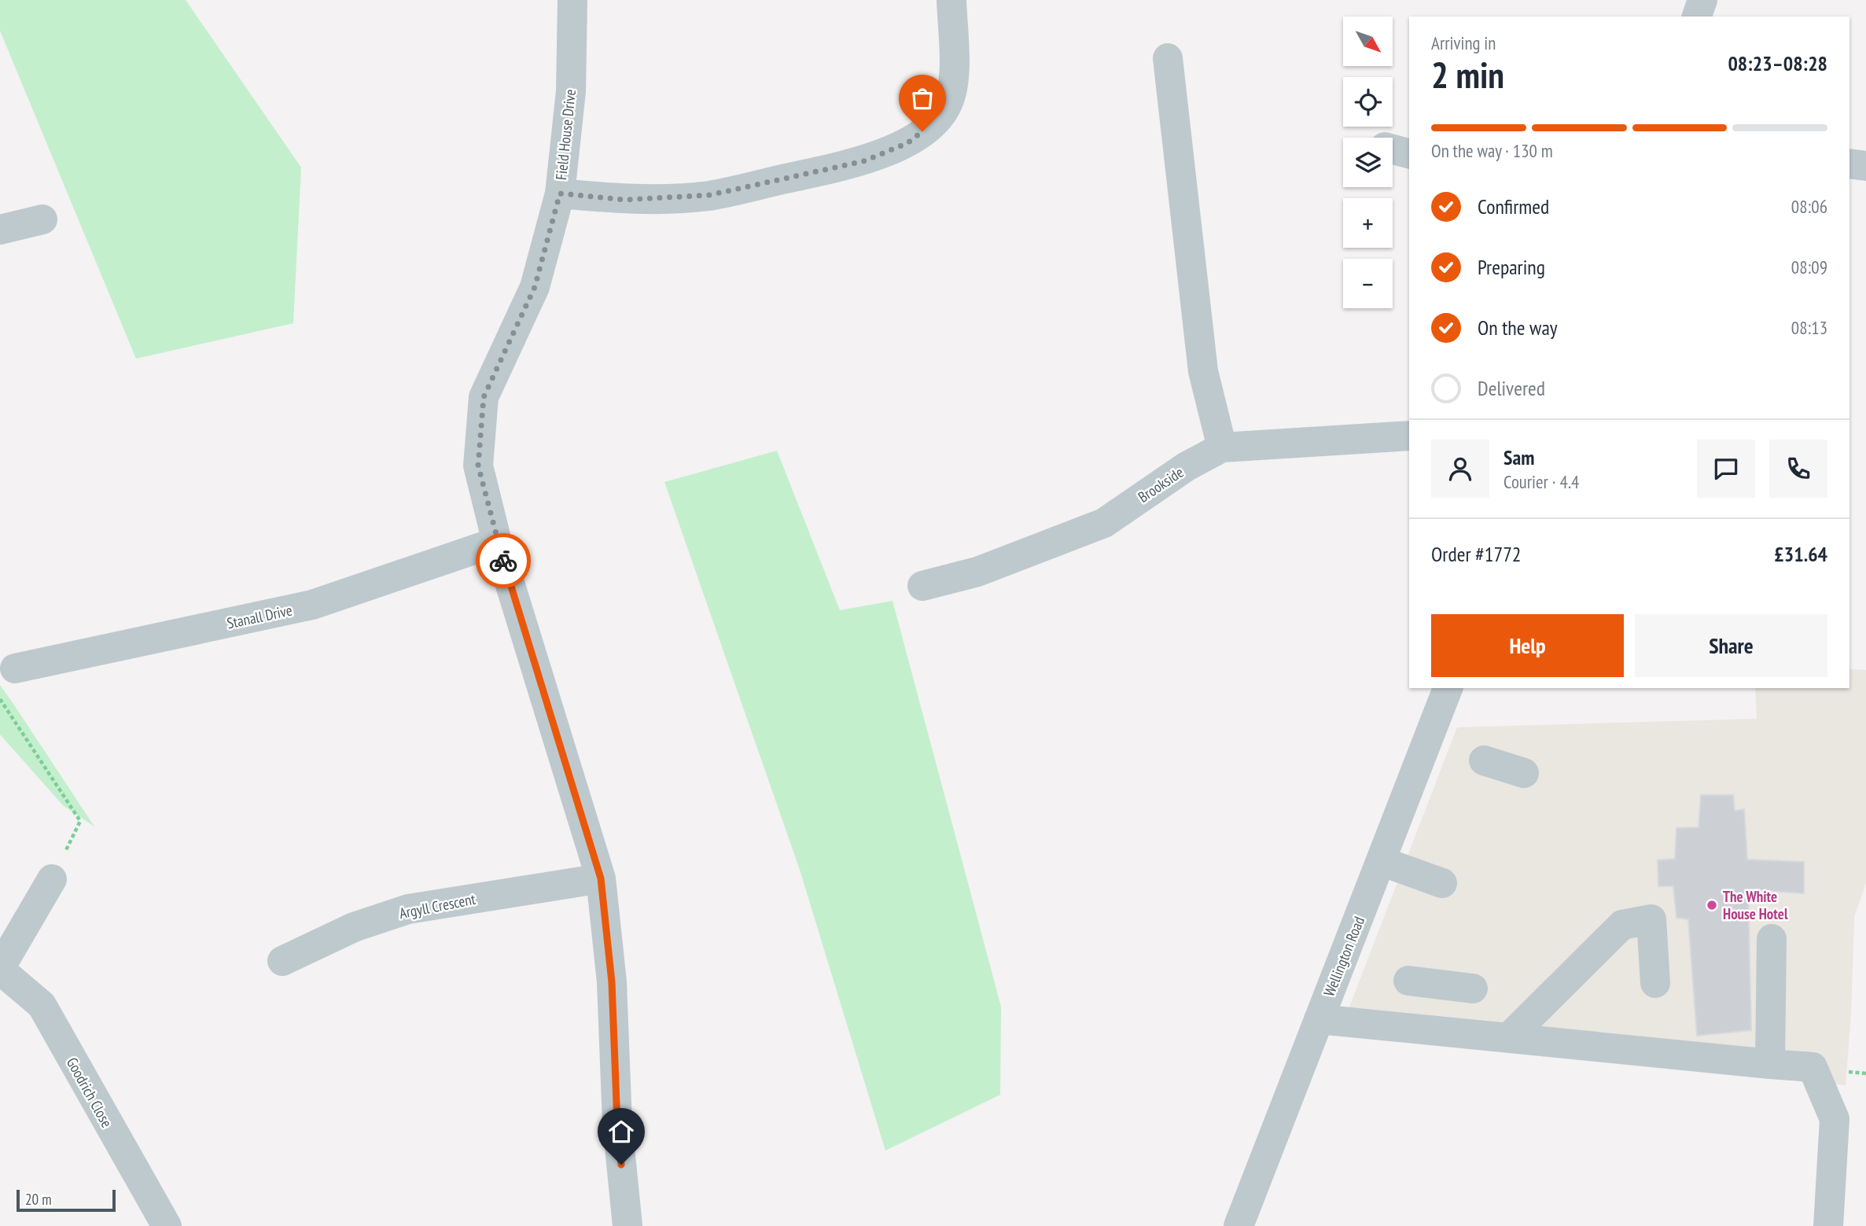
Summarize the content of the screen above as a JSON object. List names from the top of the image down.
{
  "streets": {
    "street": [
      "Field House Drive",
      "Brookside",
      "Stanall Drive",
      "Argyll Crescent",
      "Wellington Road",
      "Goodrich Close"
    ]
  },
  "crossings": [
    ["Field House Drive", "Stanall Drive"],
    ["Field House Drive", "Argyll Crescent"]
  ],
  "places": ["The White House Hotel"],
  "scale_bar": "20 m",
  "north": "bottom right",
  "page": {
    "map_buttons": ["+", "−"],
    "heading": ["2 min", "Arriving in", "08:23–08:28"],
    "panel": [
      "Sam",
      "Courier · 4.4",
      "Order #1772",
      "£31.64"
    ],
    "bar": "On the way · 130 m",
    "list": [
      ["Confirmed", "08:06"],
      ["Preparing", "08:09"],
      ["On the way", "08:13"],
      "Delivered"
    ],
    "buttons": ["Help", "Share"],
    "scale": "20 m"
  }
}
